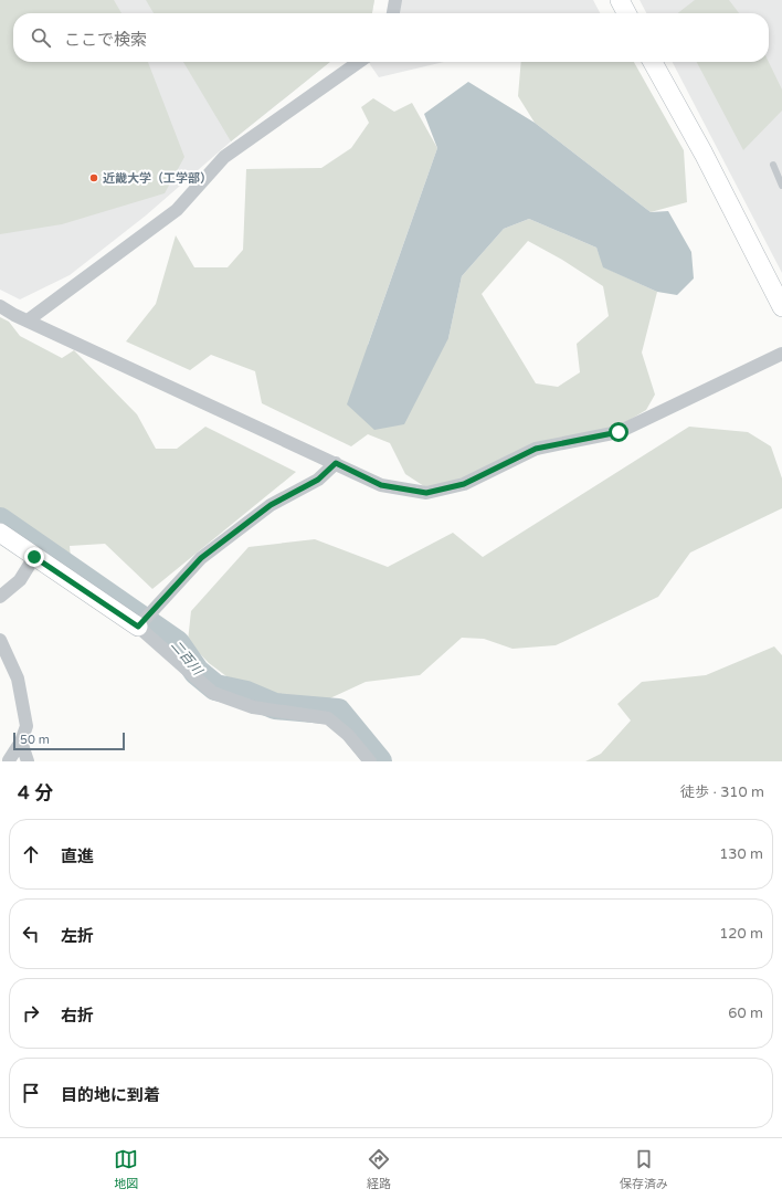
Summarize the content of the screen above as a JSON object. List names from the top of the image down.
{
  "water": ["二百川"],
  "places": ["近畿大学（工学部）"],
  "scale_bar": "50 m",
  "page": {
    "search": "ここで検索",
    "scale": "50 m",
    "heading": ["4 分", "徒歩 · 310 m"],
    "list": [
      ["直進", "130 m"],
      ["左折", "120 m"],
      ["右折", "60 m"],
      "目的地に到着"
    ],
    "nav": ["地図", "経路", "保存済み"]
  }
}
